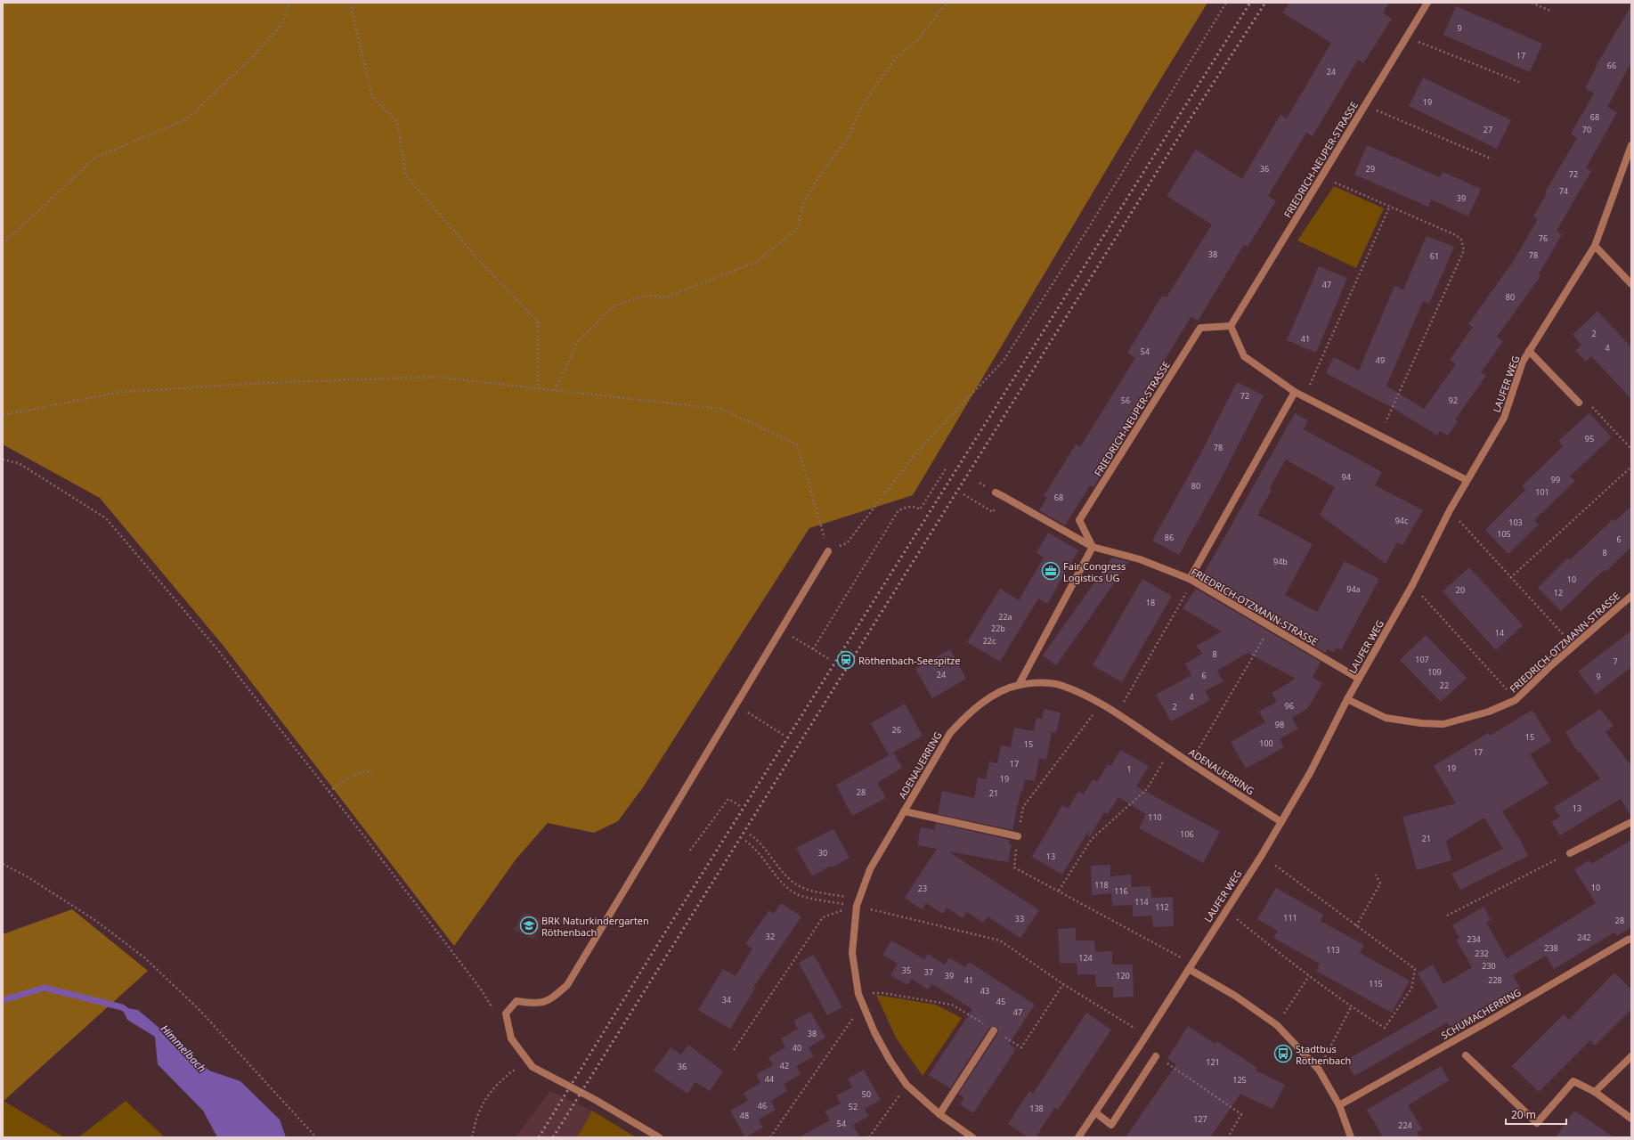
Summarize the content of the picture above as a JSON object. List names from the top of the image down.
{
  "streets": {
    "street": [
      "FRIEDRICH-NEUPER-STRASSE",
      "LAUFER WEG",
      "FRIEDRICH-OTZMANN-STRASSE",
      "ADENAUERRING",
      "SCHUMACHERRING"
    ]
  },
  "crossings": [
    ["FRIEDRICH-NEUPER-STRASSE", "FRIEDRICH-OTZMANN-STRASSE"],
    ["LAUFER WEG", "FRIEDRICH-OTZMANN-STRASSE"],
    ["LAUFER WEG", "ADENAUERRING"]
  ],
  "water": ["Himmelbach"],
  "places": {
    "office": ["Fair Congress Logistics UG"],
    "station": ["Röthenbach-Seespitze"],
    "school or university": ["BRK Naturkindergarten Röthenbach"],
    "bus stop": ["Stadtbus Röthenbach"]
  },
  "house_numbers": [
    "9",
    "17",
    "66",
    "24",
    "19",
    "68",
    "27",
    "70",
    "36",
    "29",
    "72",
    "74",
    "39",
    "76",
    "38",
    "78",
    "61",
    "47",
    "80",
    "2",
    "41",
    "4",
    "54",
    "49",
    "72",
    "56",
    "92",
    "95",
    "78",
    "94",
    "99",
    "80",
    "101",
    "68",
    "94c",
    "103",
    "105",
    "86",
    "6",
    "8",
    "94b",
    "10",
    "94a",
    "20",
    "12",
    "18",
    "22a",
    "22b",
    "14",
    "22c",
    "8",
    "107",
    "7",
    "109",
    "24",
    "6",
    "9",
    "22",
    "4",
    "96",
    "2",
    "98",
    "26",
    "15",
    "100",
    "15",
    "17",
    "17",
    "19",
    "1",
    "19",
    "28",
    "21",
    "13",
    "110",
    "106",
    "21",
    "30",
    "13",
    "118",
    "10",
    "23",
    "116",
    "114",
    "112",
    "111",
    "33",
    "28",
    "32",
    "242",
    "234",
    "238",
    "113",
    "232",
    "124",
    "230",
    "35",
    "37",
    "39",
    "120",
    "41",
    "228",
    "115",
    "43",
    "34",
    "45",
    "47",
    "38",
    "40",
    "121",
    "42",
    "36",
    "44",
    "125",
    "50",
    "46",
    "52",
    "138",
    "48",
    "127",
    "54",
    "224"
  ],
  "scale_bar": "20 m"
}
